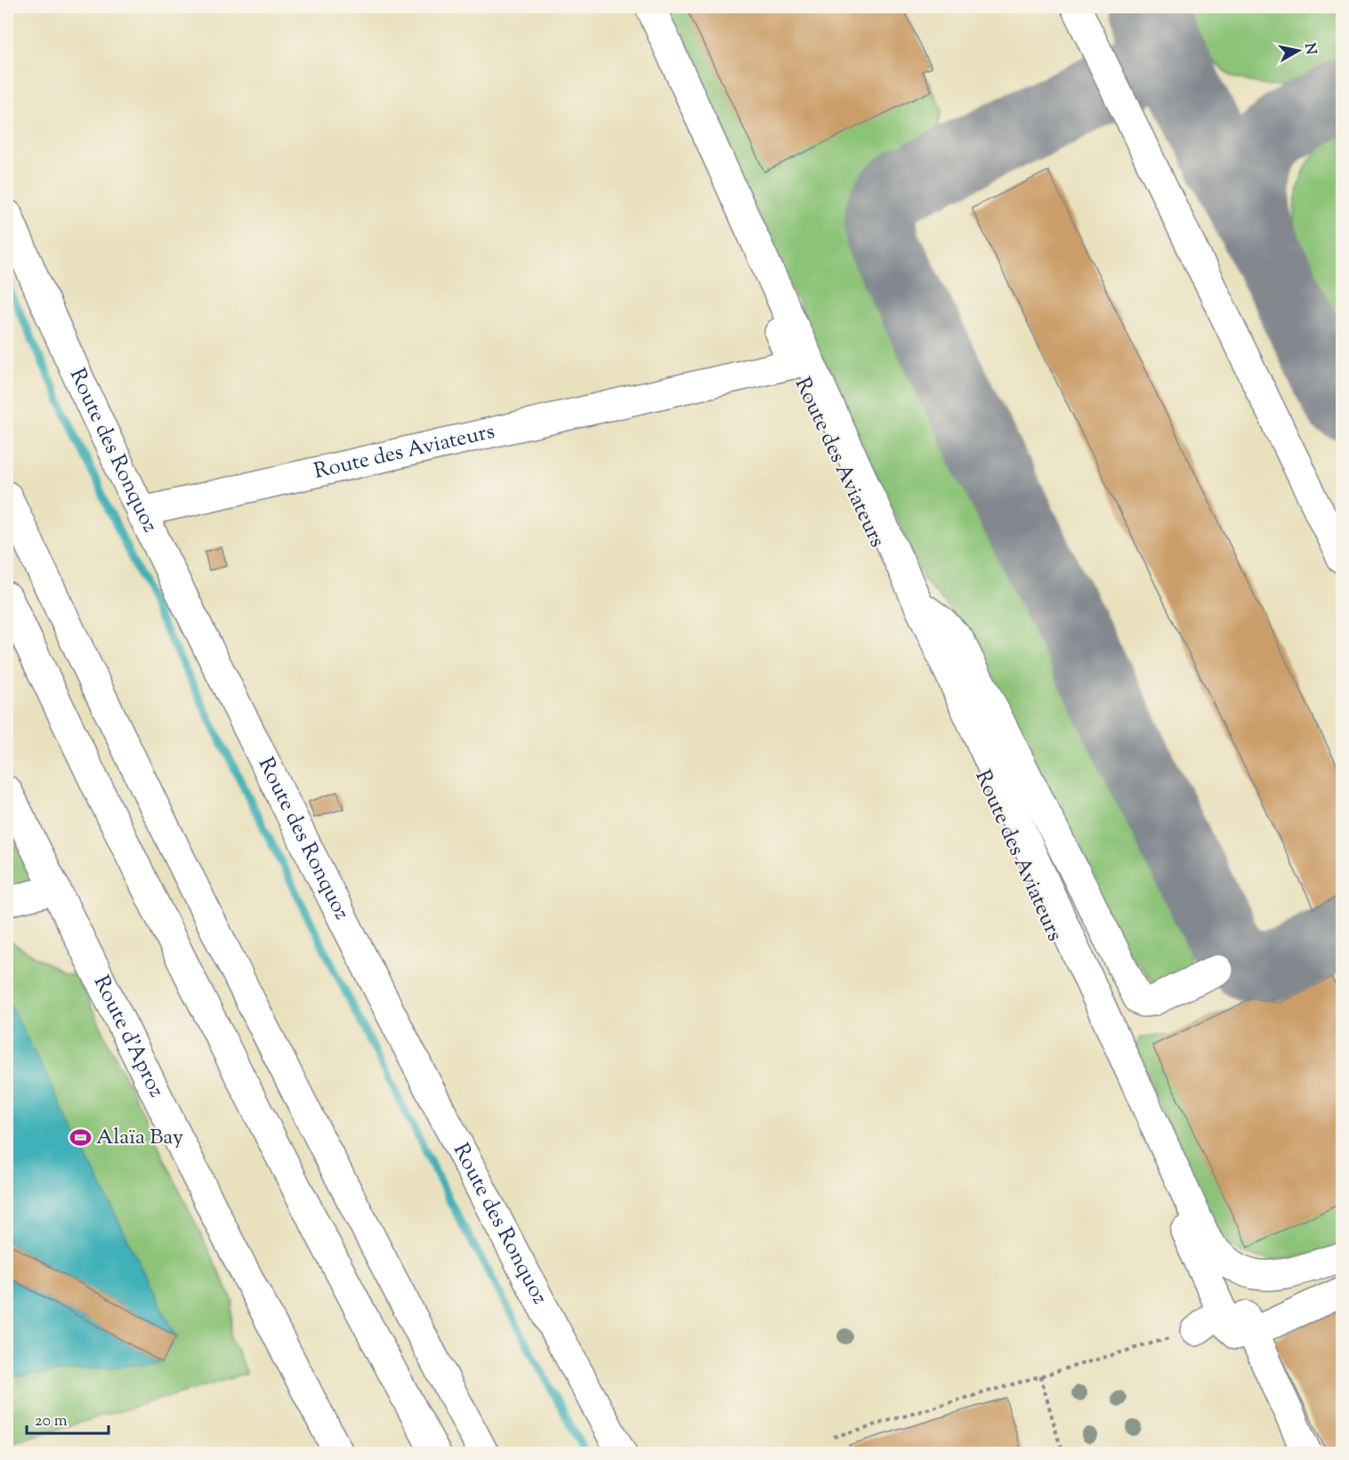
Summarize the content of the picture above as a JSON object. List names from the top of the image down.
{
  "streets": {
    "main road": ["Route des Ronquoz", "Route des Aviateurs", "Route d'Aproz"]
  },
  "crossings": [
    ["Route des Ronquoz", "Route des Aviateurs"]
  ],
  "places": {
    "sports": ["Alaïa Bay"]
  },
  "scale_bar": "20 m",
  "north": "right"
}
